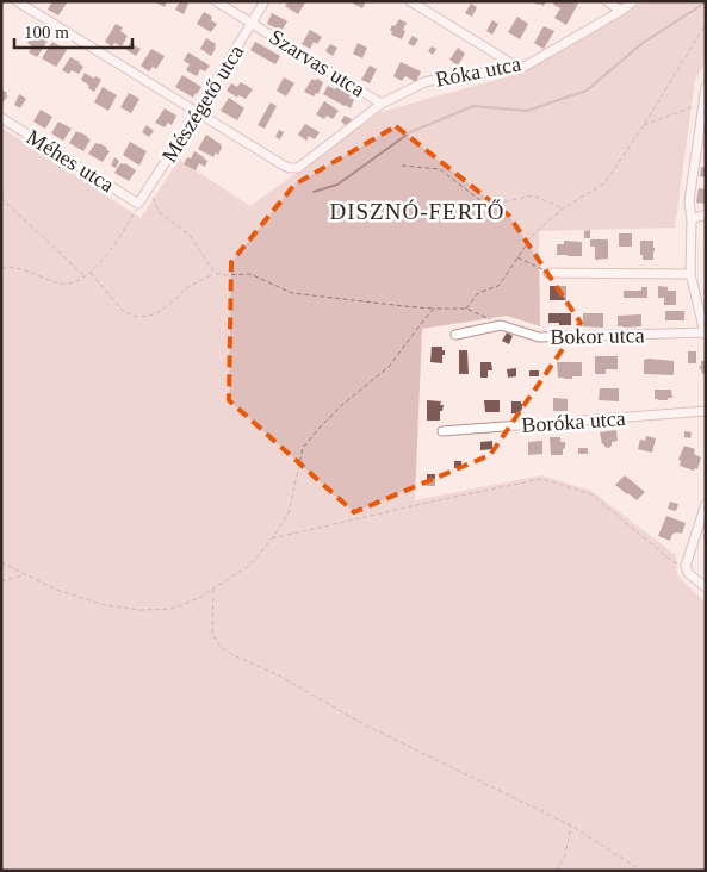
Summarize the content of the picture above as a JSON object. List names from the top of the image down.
{
  "streets": {
    "street": [
      "Szarvas utca",
      "Róka utca",
      "Mészégető utca",
      "Méhes utca",
      "Bokor utca",
      "Boróka utca"
    ]
  },
  "crossings": [
    ["Szarvas utca", "Róka utca"],
    ["Szarvas utca", "Mészégető utca"],
    ["Róka utca", "Mészégető utca"],
    ["Mészégető utca", "Méhes utca"]
  ],
  "districts": ["DISZNÓ-FERTŐ"],
  "scale_bar": "100 m"
}
